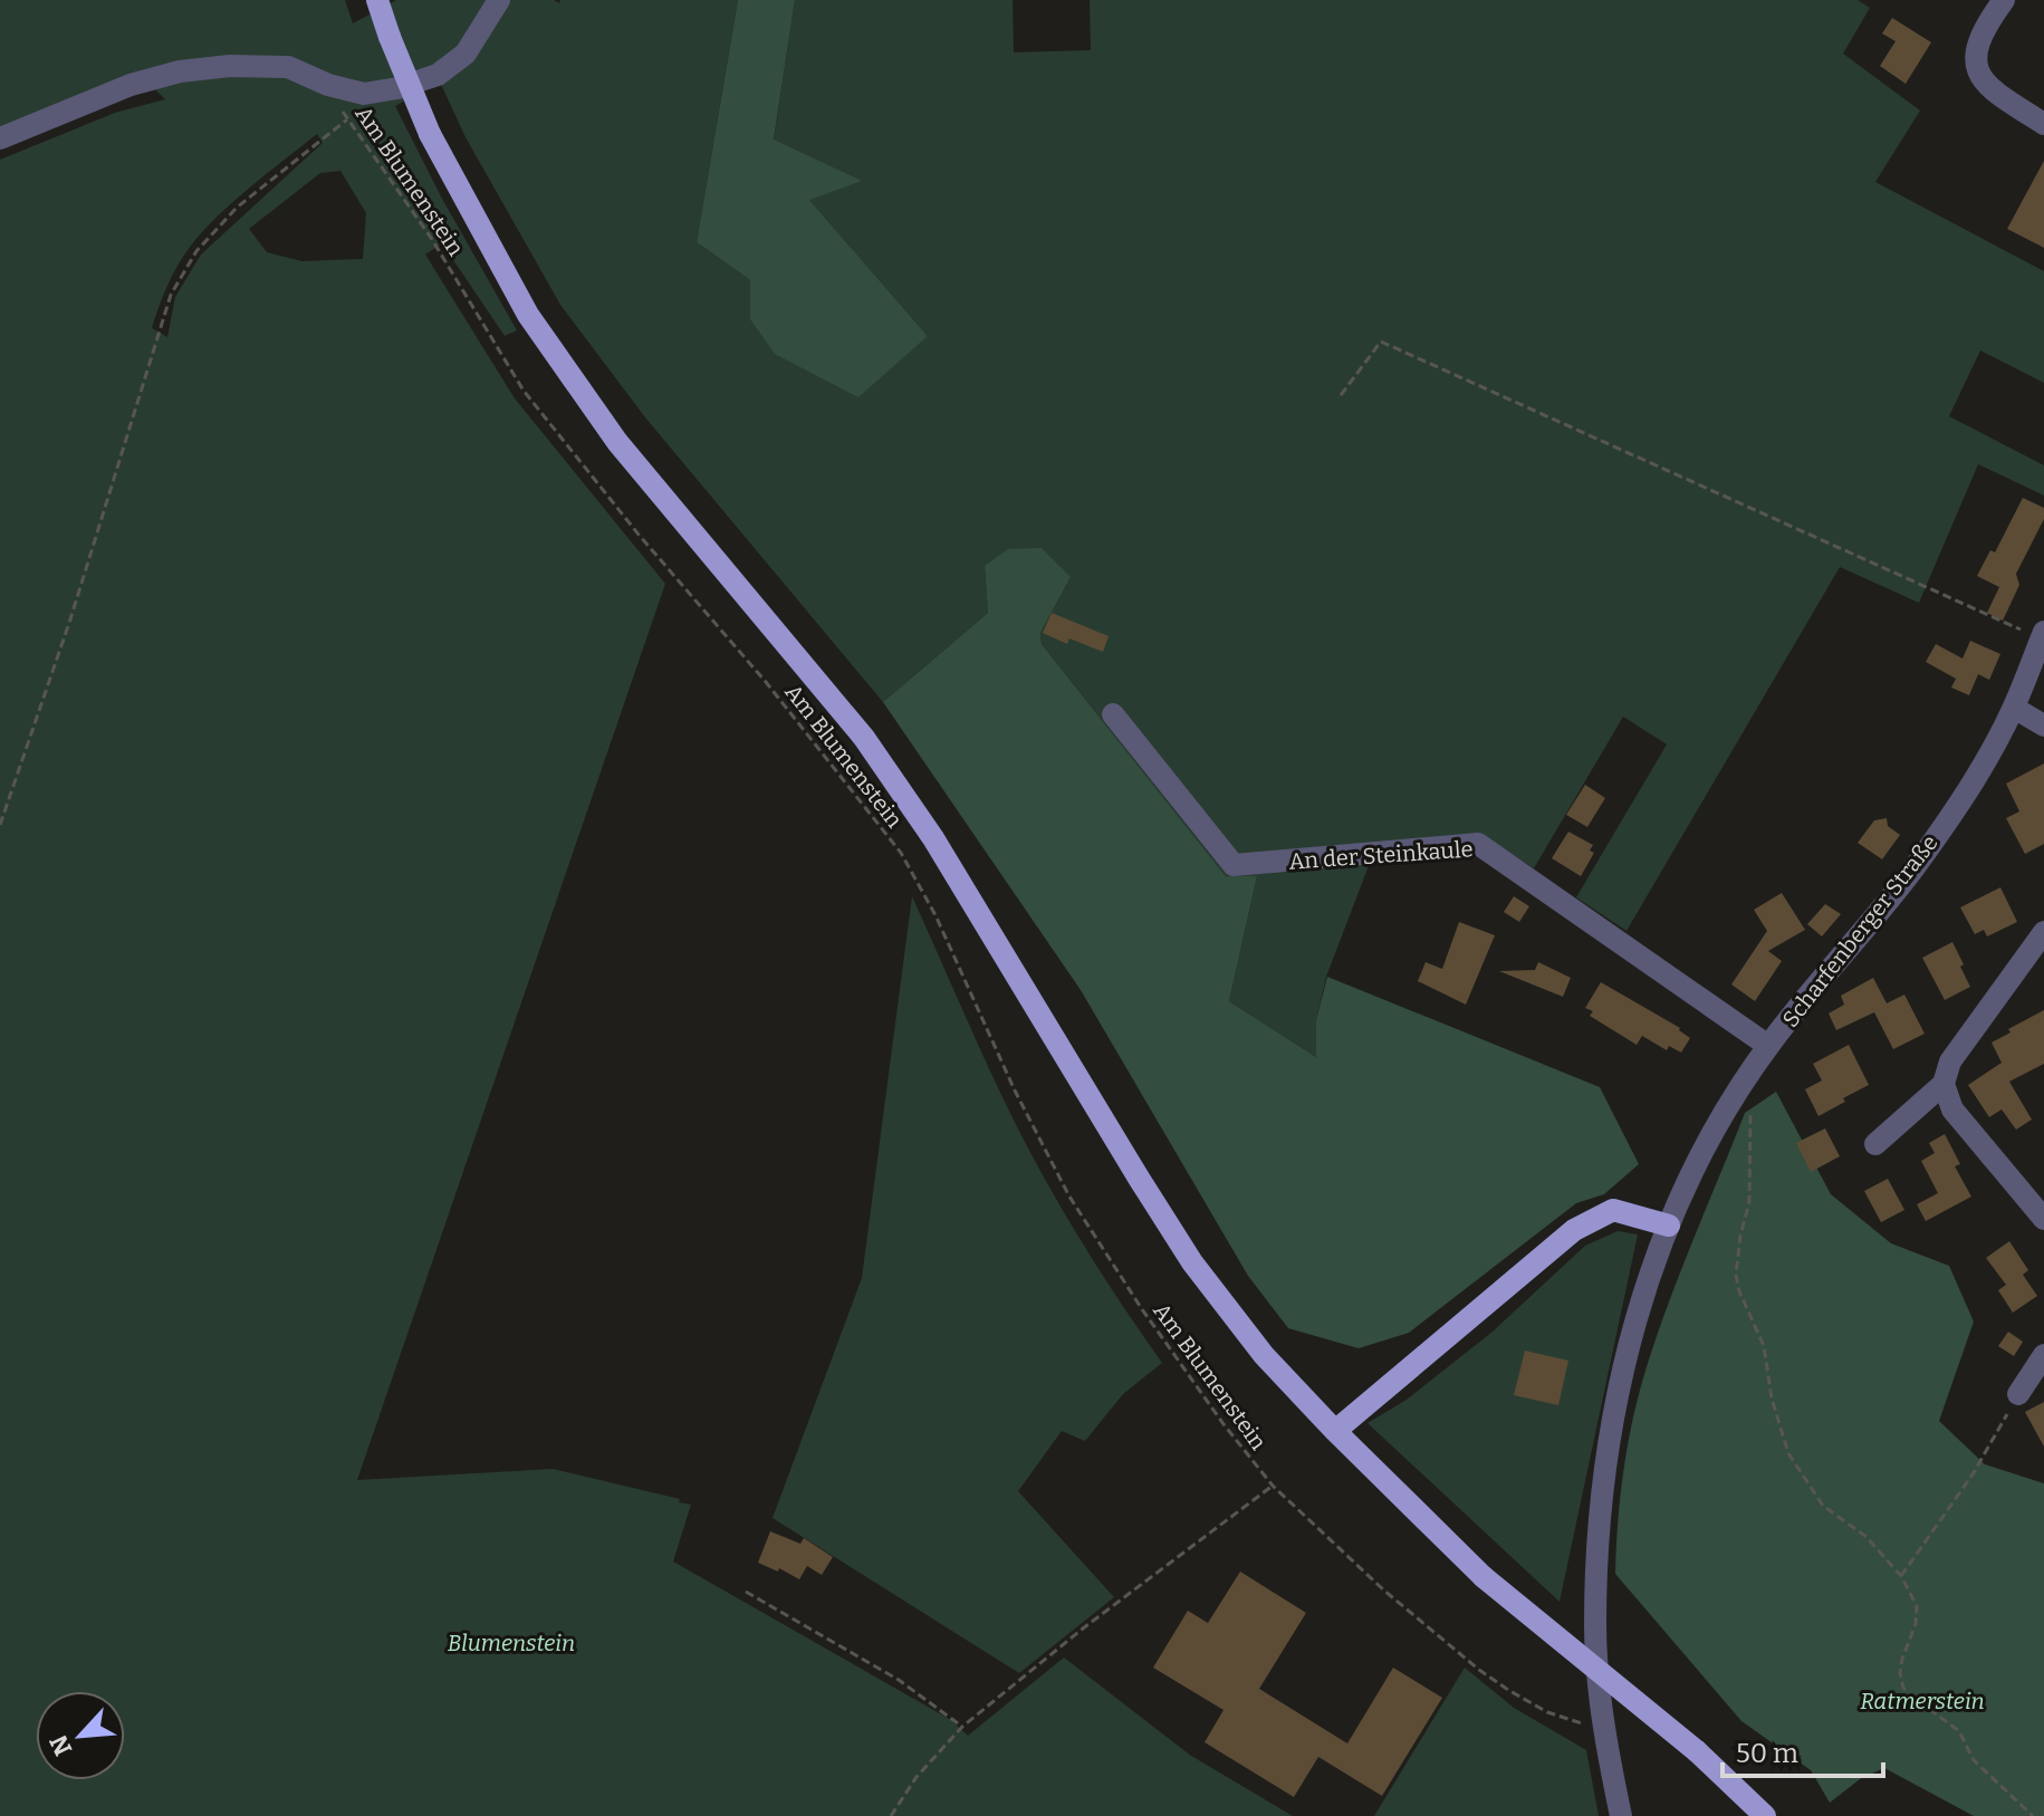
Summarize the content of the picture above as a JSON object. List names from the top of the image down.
{
  "streets": {
    "street": ["An der Steinkaule", "Scharfenberger Straße"],
    "path": ["Am Blumenstein"]
  },
  "crossings": [
    ["Am Blumenstein", "Scharfenberger Straße"],
    ["An der Steinkaule", "Scharfenberger Straße"]
  ],
  "parks": ["Blumenstein", "Ratmerstein"],
  "scale_bar": "50 m",
  "north": "bottom left"
}
